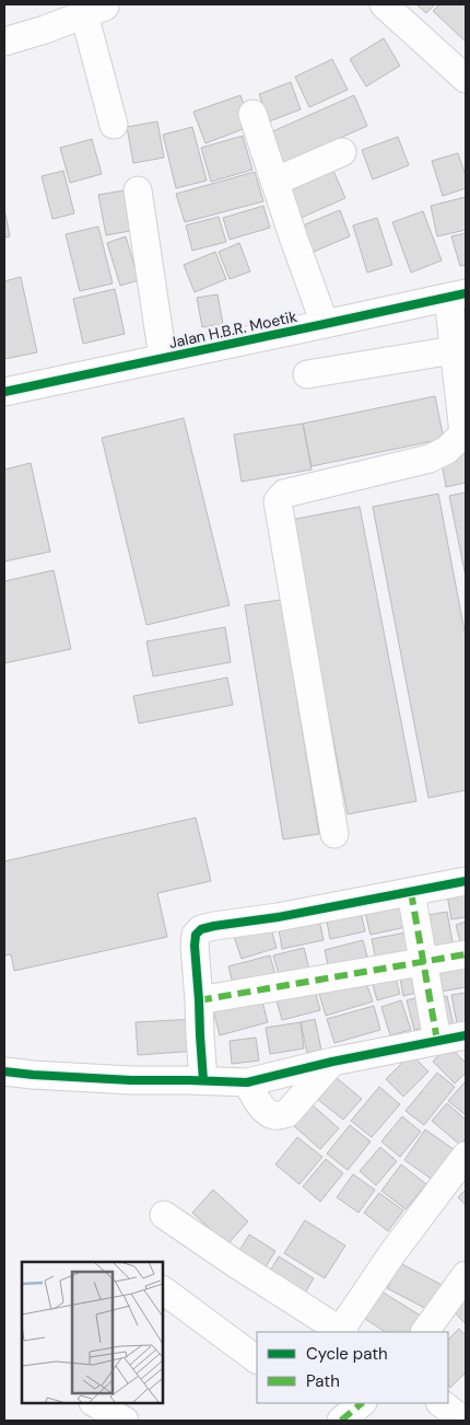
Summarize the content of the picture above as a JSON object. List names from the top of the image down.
{
  "streets": {
    "street": ["Jalan H.B.R. Moetik"]
  },
  "legend": ["Cycle path", "Path"]
}
